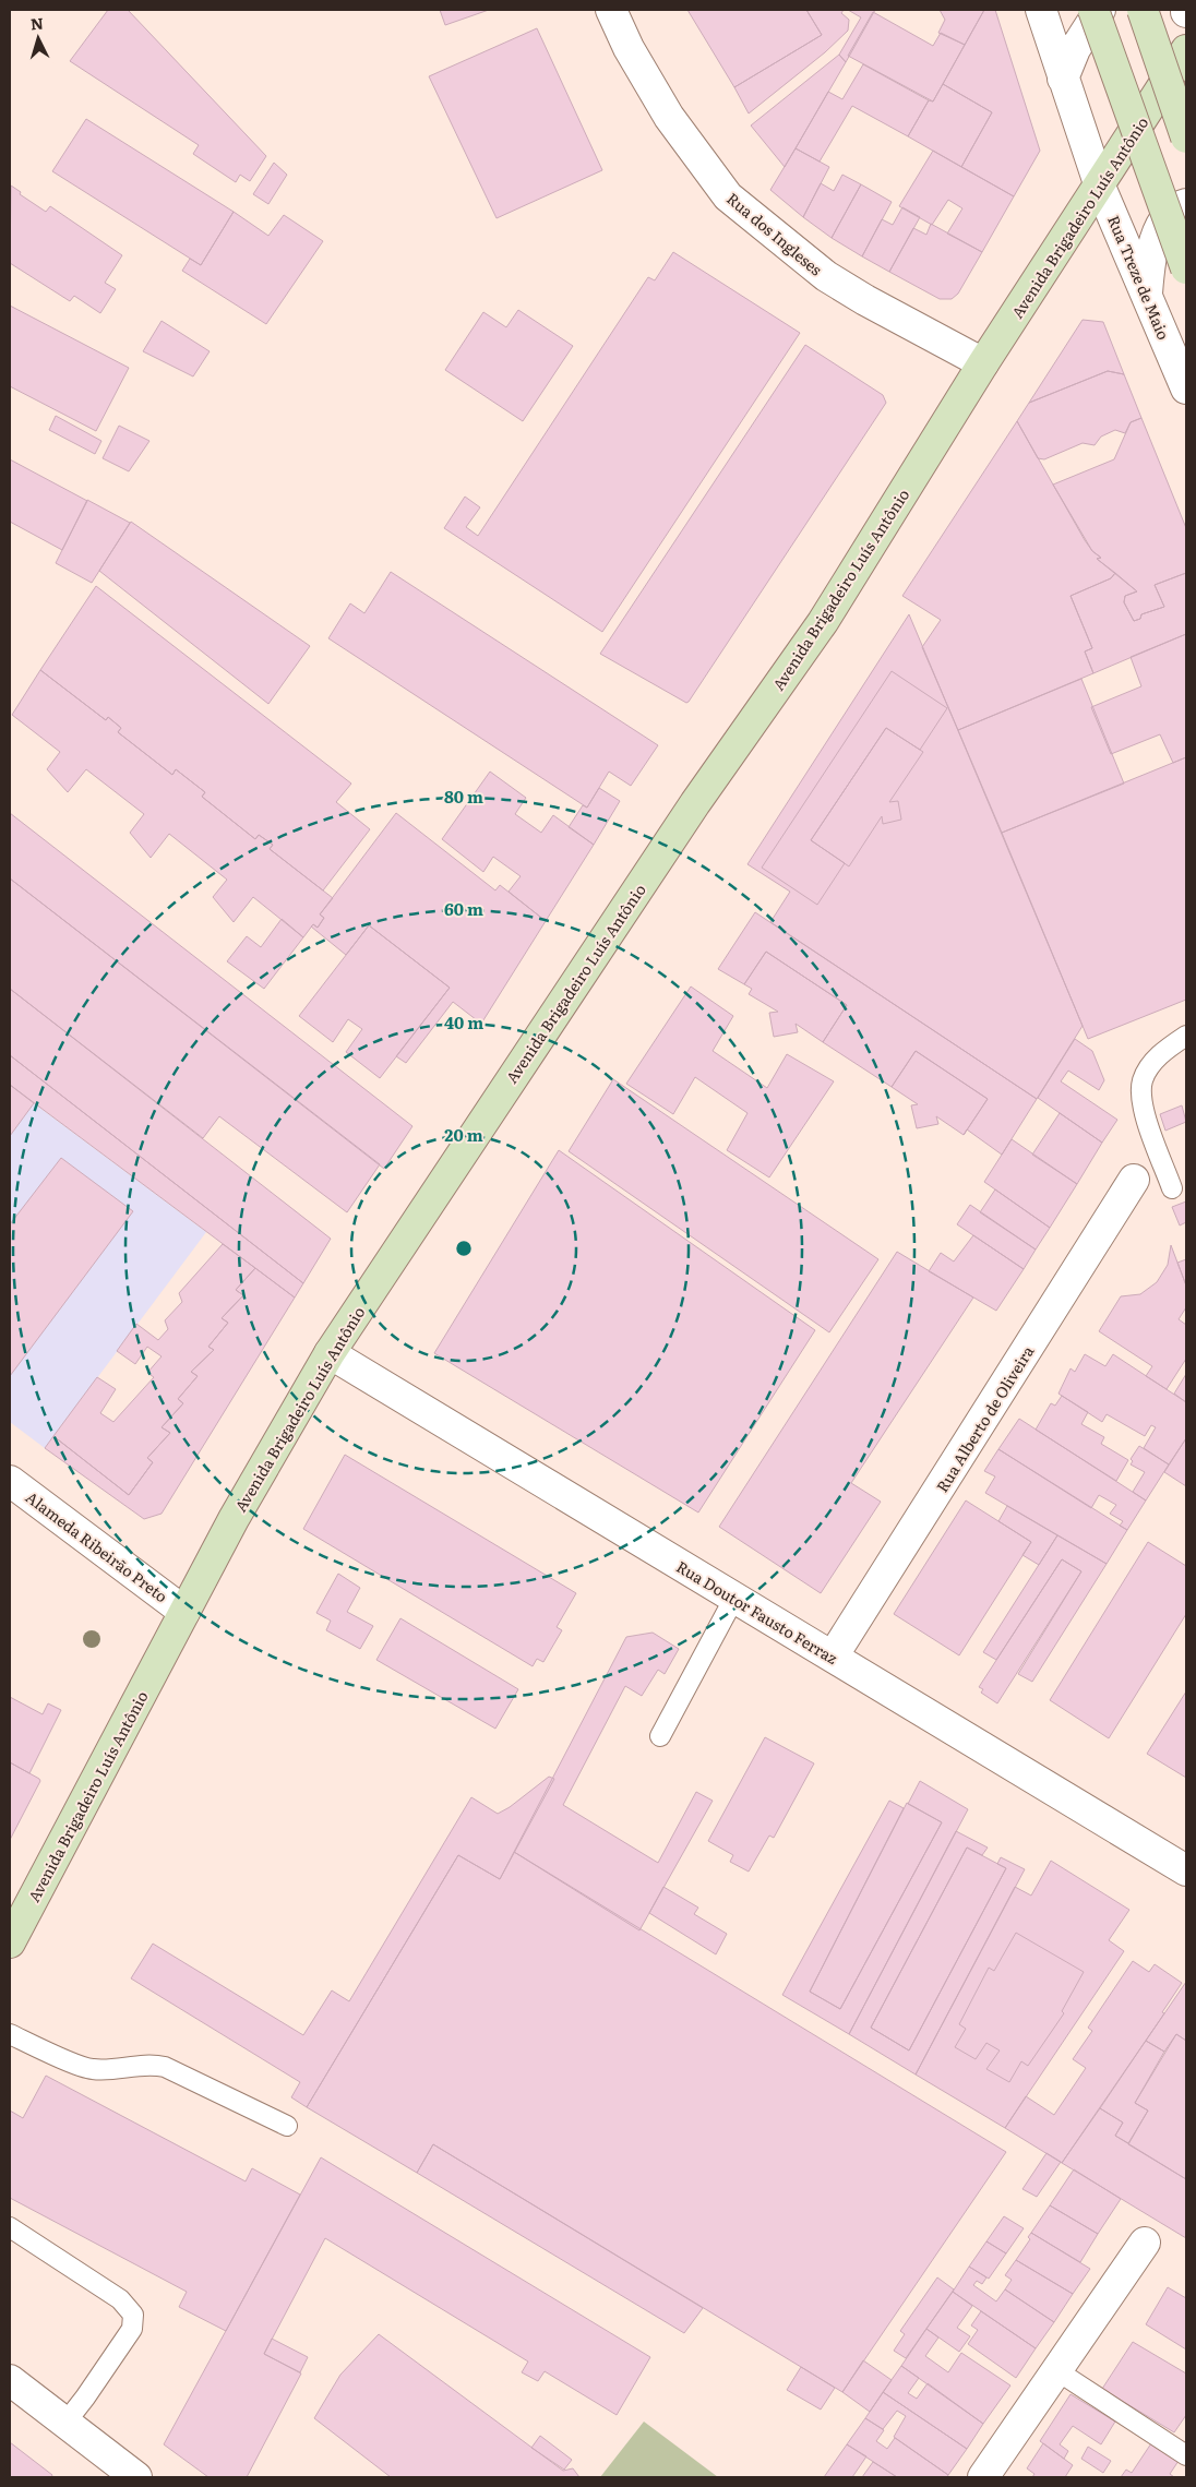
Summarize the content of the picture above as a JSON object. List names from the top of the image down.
{
  "streets": {
    "main road": ["Avenida Brigadeiro Luís Antônio"],
    "street": [
      "Rua dos Ingleses",
      "Rua Treze de Maio",
      "Rua Alberto de Oliveira",
      "Alameda Ribeirão Preto",
      "Rua Doutor Fausto Ferraz"
    ]
  },
  "crossings": [
    ["Avenida Brigadeiro Luís Antônio", "Rua dos Ingleses"],
    ["Avenida Brigadeiro Luís Antônio", "Rua Treze de Maio"],
    ["Avenida Brigadeiro Luís Antônio", "Alameda Ribeirão Preto"],
    ["Avenida Brigadeiro Luís Antônio", "Rua Doutor Fausto Ferraz"],
    ["Rua Alberto de Oliveira", "Rua Doutor Fausto Ferraz"]
  ],
  "north": "top",
  "rings": [
    "80 m",
    "60 m",
    "40 m",
    "20 m"
  ]
}
